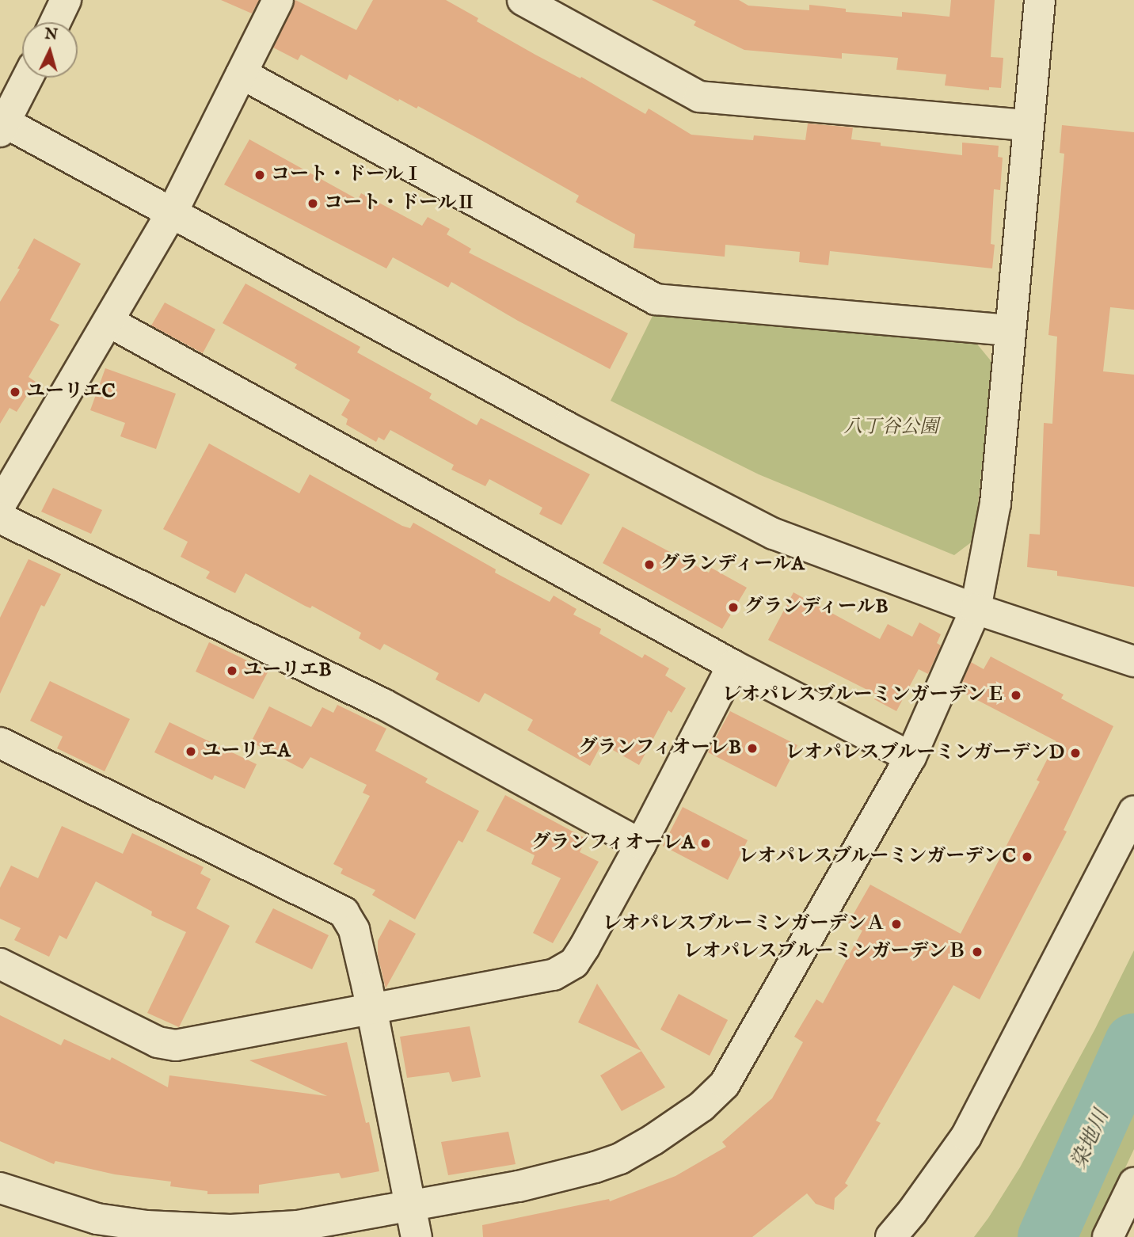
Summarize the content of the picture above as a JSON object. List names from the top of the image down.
{
  "water": ["染地川"],
  "parks": ["八丁谷公園"],
  "places": [
    "コート・ドールⅠ",
    "コート・ドールⅡ",
    "ユーリエC",
    "グランディールA",
    "グランディールB",
    "ユーリエB",
    "レオパレスブルーミンガーデンＥ",
    "グランフィオーレB",
    "ユーリエA",
    "レオパレスブルーミンガーデンD",
    "グランフィオーレA",
    "レオパレスブルーミンガーデンC",
    "レオパレスブルーミンガーデンＡ",
    "レオパレスブルーミンガーデンＢ"
  ],
  "north": "top"
}
